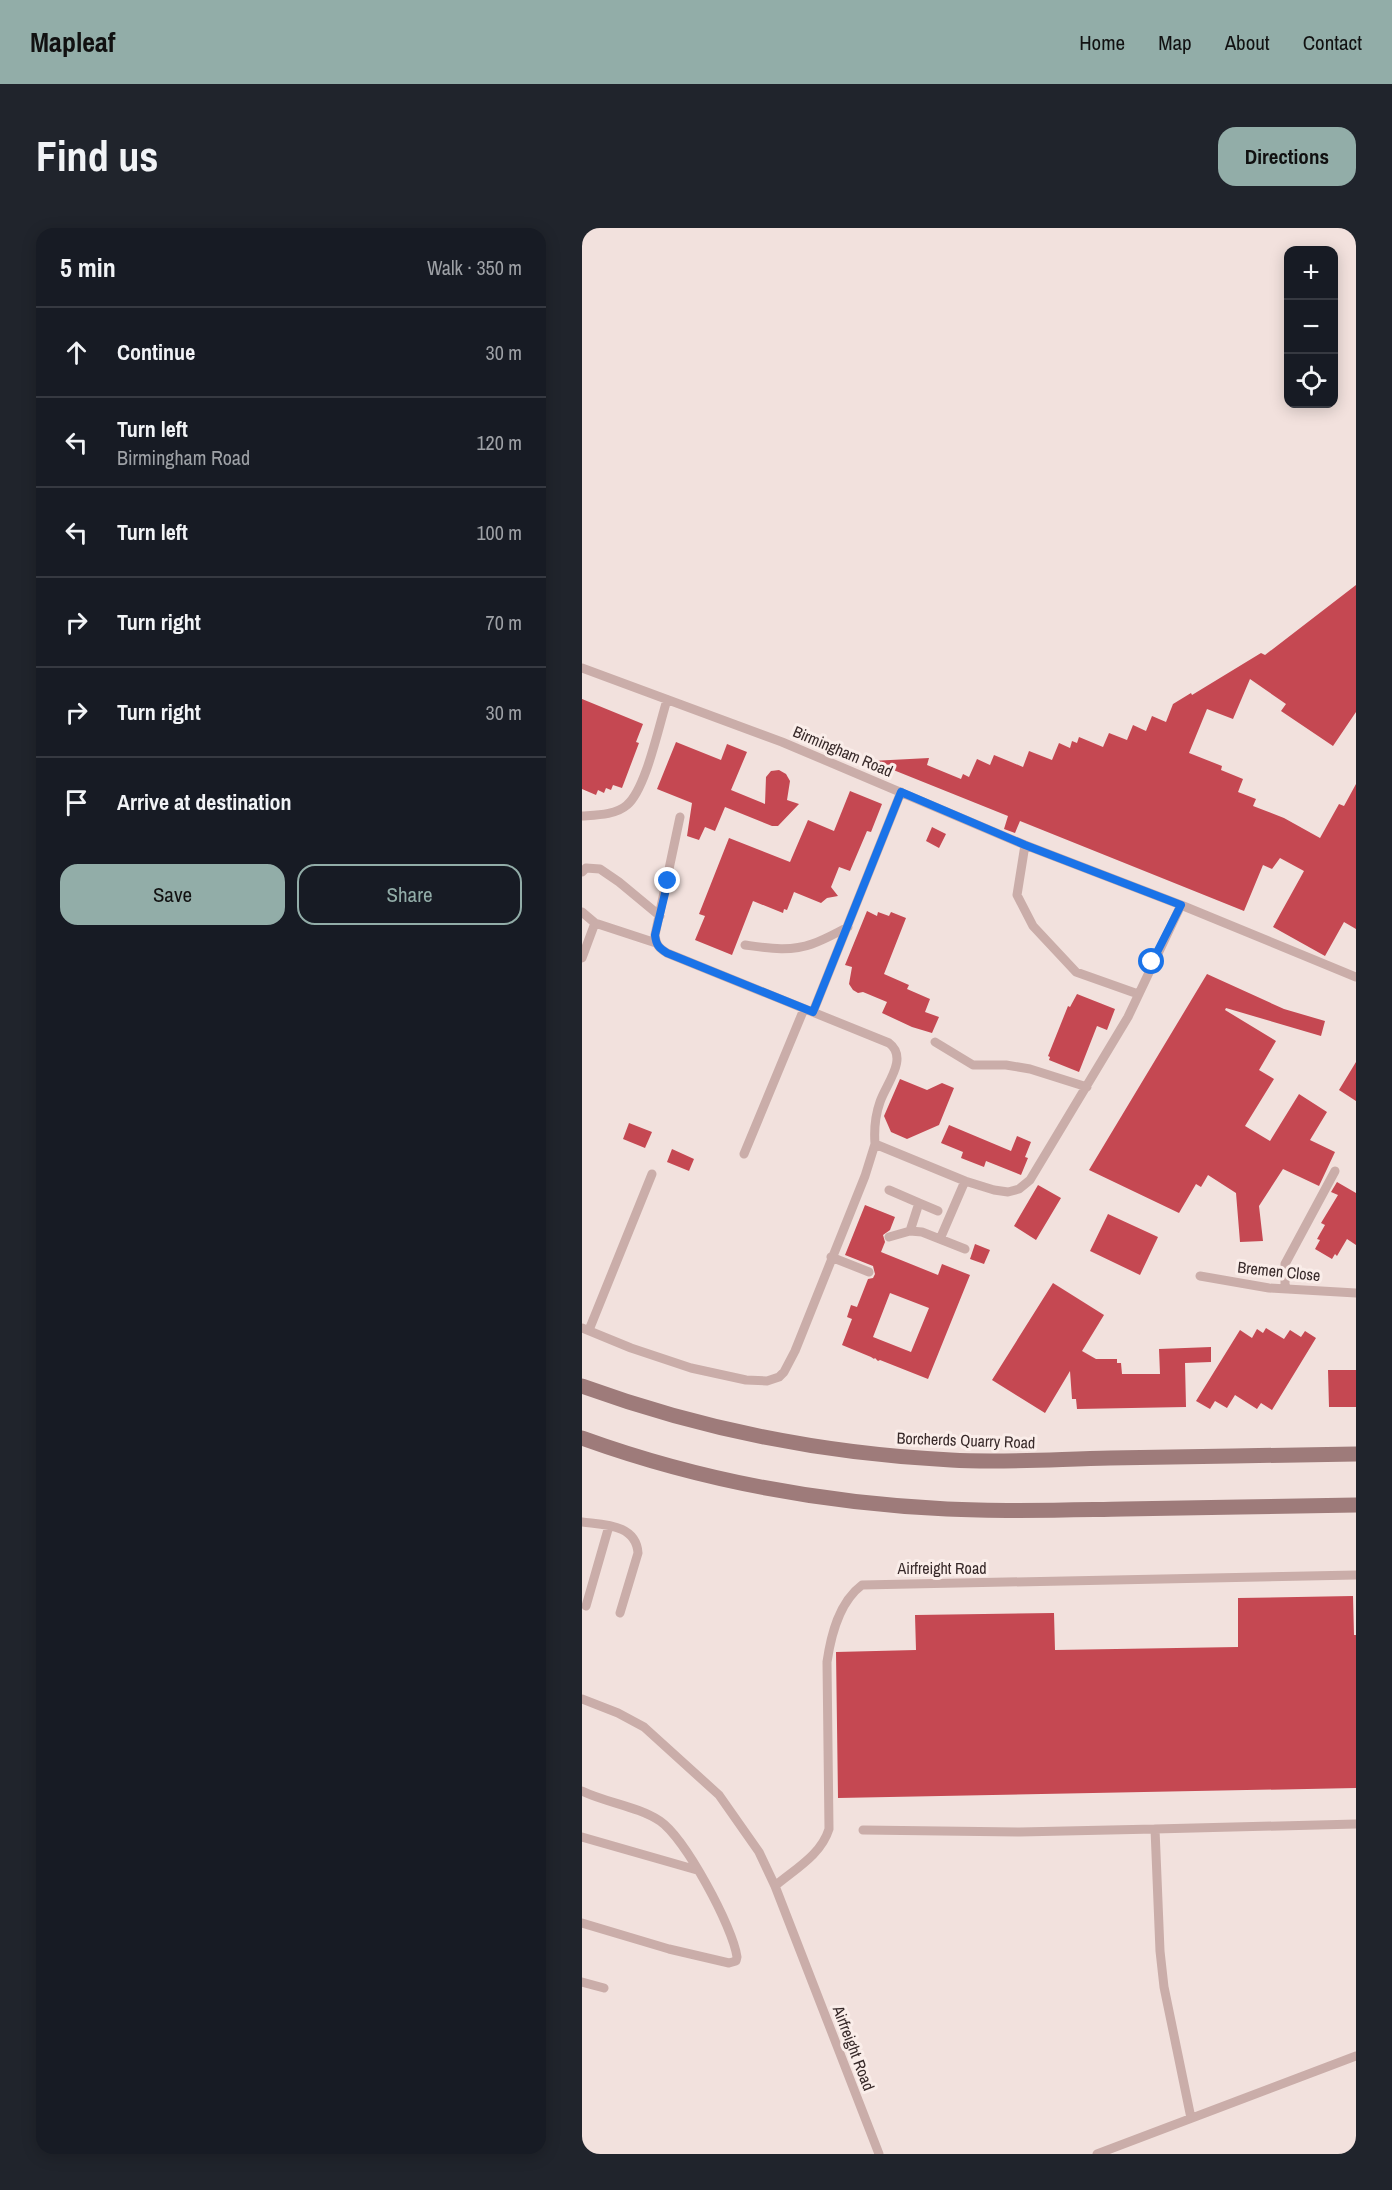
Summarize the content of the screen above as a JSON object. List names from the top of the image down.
{
  "streets": {
    "main road": ["Borcherds Quarry Road"],
    "lane": ["Birmingham Road", "Bremen Close", "Airfreight Road"]
  },
  "page": {
    "header": "Mapleaf",
    "nav": [
      "Home",
      "Map",
      "About",
      "Contact"
    ],
    "buttons": [
      "Directions",
      ["Save", "Share"]
    ],
    "title": "Find us",
    "heading": ["5 min", "Walk · 350 m"],
    "map_buttons": ["+", "−"],
    "list": [
      ["Continue", "30 m"],
      ["Turn left", "Birmingham Road", "120 m"],
      ["Turn left", "100 m"],
      ["Turn right", "70 m"],
      ["Turn right", "30 m"],
      "Arrive at destination"
    ]
  }
}
